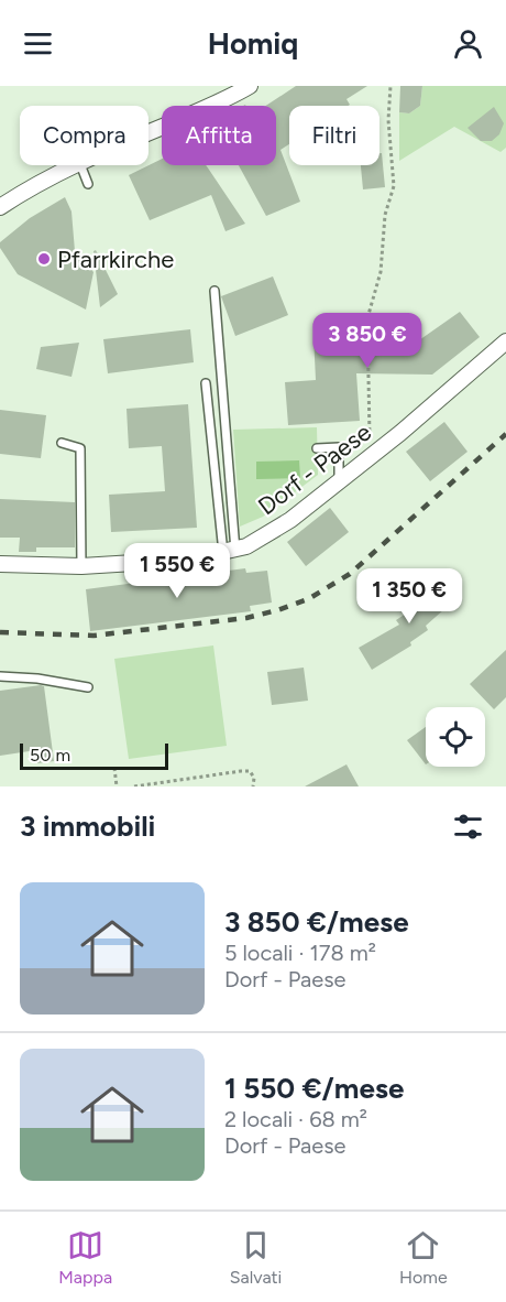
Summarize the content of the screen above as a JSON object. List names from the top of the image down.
{
  "streets": {
    "street": ["Dorf - Paese"]
  },
  "places": ["Pfarrkirche"],
  "scale_bar": "50 m",
  "page": {
    "header": "Homiq",
    "chip": ["Compra", "Affitta", "Filtri"],
    "price": ["3 850 €", "1 550 €", "1 350 €"],
    "scale": "50 m",
    "heading": "3 immobili",
    "list": [
      {
        "name": "3 850 €/mese",
        "note": "5 locali · 178 m² · Dorf - Paese"
      },
      {
        "name": "1 550 €/mese",
        "note": "2 locali · 68 m² · Dorf - Paese"
      }
    ],
    "tabs": ["Mappa", "Salvati", "Home"]
  }
}
